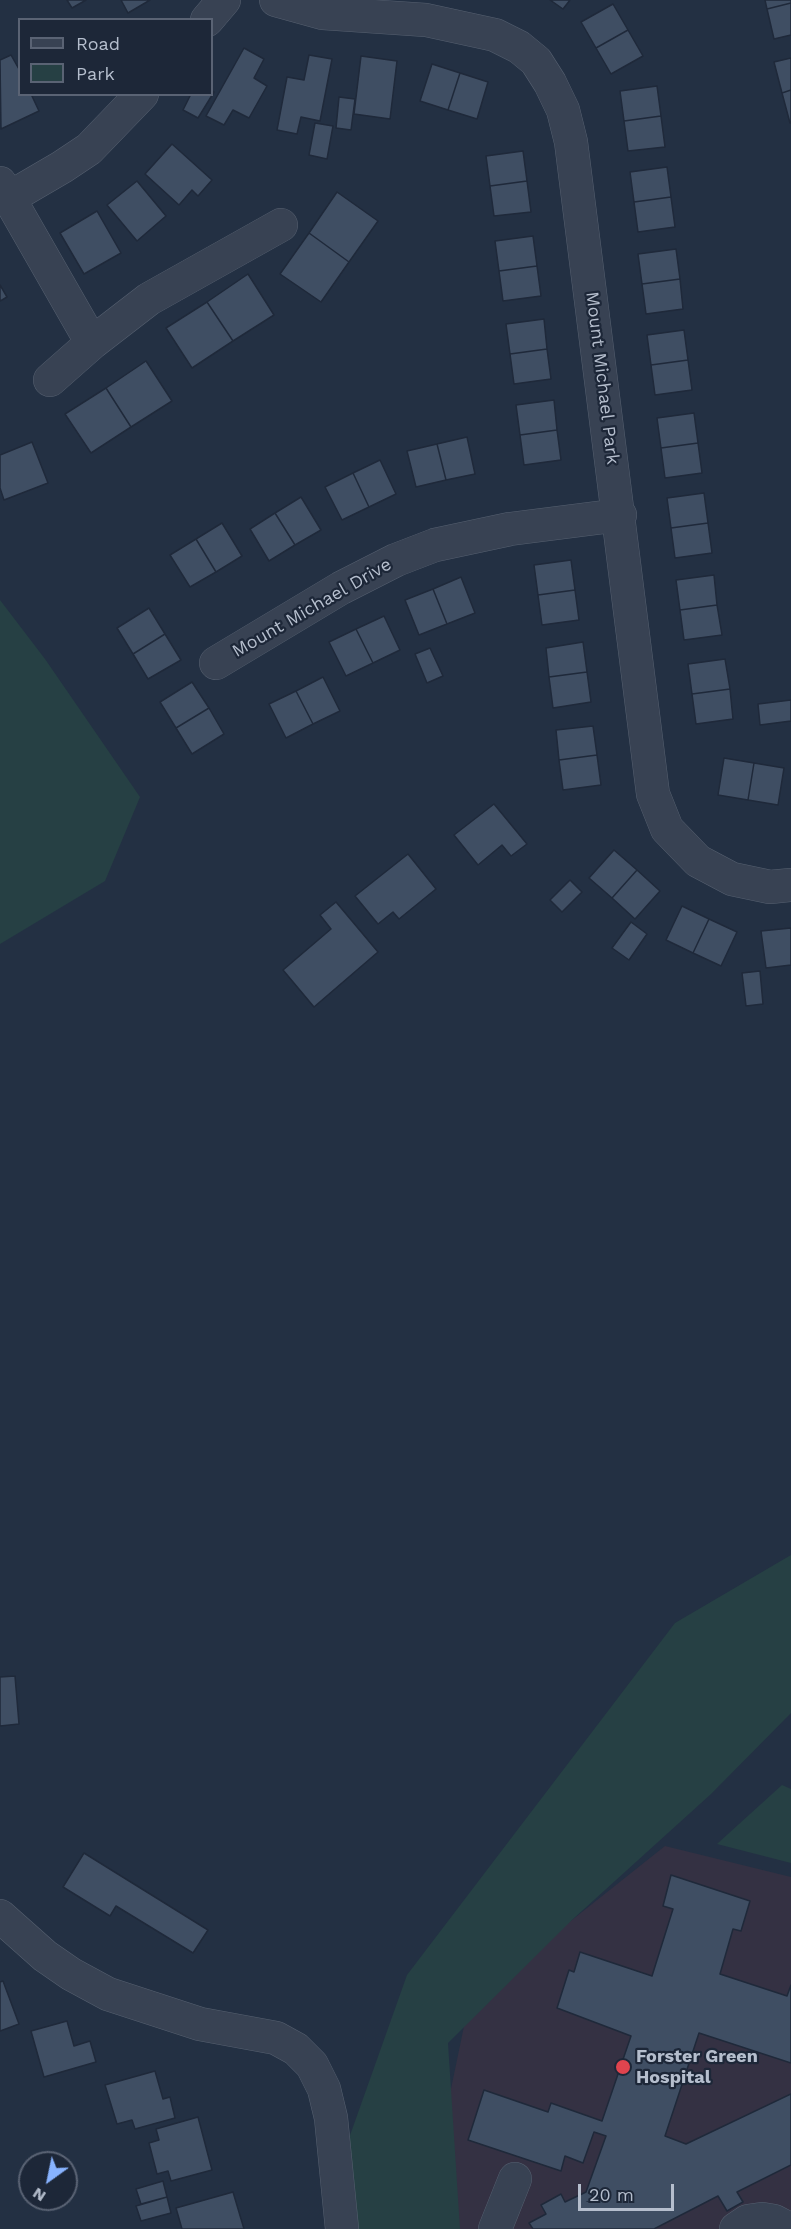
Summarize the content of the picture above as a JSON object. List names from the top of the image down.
{
  "streets": {
    "street": ["Mount Michael Park", "Mount Michael Drive"]
  },
  "crossings": [
    ["Mount Michael Park", "Mount Michael Drive"]
  ],
  "places": ["Forster Green Hospital"],
  "legend": ["Road", "Park"],
  "scale_bar": "20 m",
  "north": "bottom left"
}
